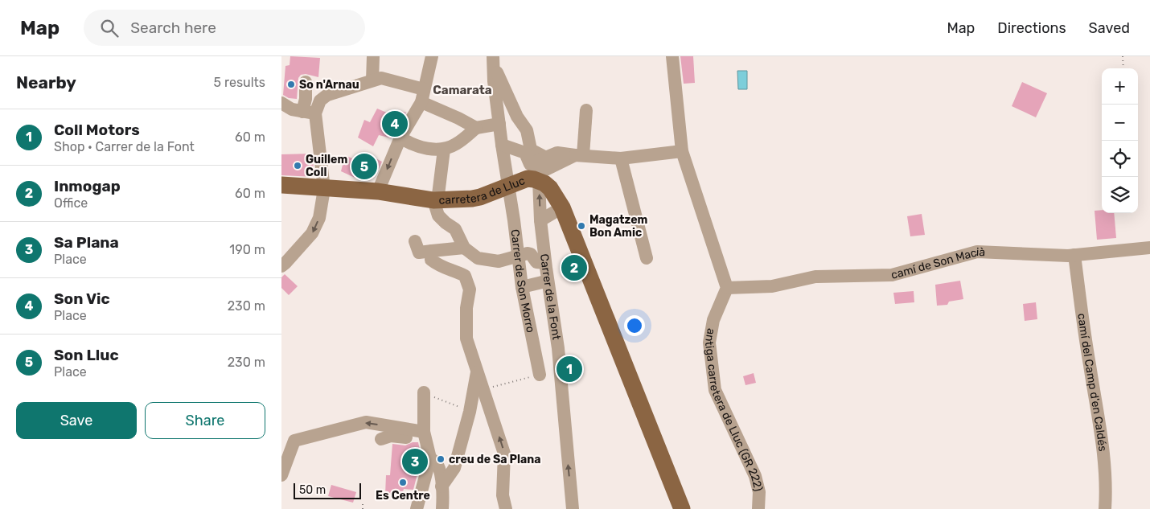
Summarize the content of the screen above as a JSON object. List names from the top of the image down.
{
  "streets": {
    "main road": ["carretera de Lluc"],
    "street": [
      "camí de Son Macià",
      "Carrer de Son Morro",
      "Carrer de la Font",
      "camí del Camp d'en Caldés",
      "antiga carretera de Lluc (GR 222)"
    ]
  },
  "crossings": [
    ["carretera de Lluc", "Carrer de Son Morro"],
    ["carretera de Lluc", "Carrer de la Font"],
    ["camí de Son Macià", "camí del Camp d'en Caldés"],
    ["camí de Son Macià", "antiga carretera de Lluc (GR 222)"]
  ],
  "districts": ["Camarata"],
  "places": [
    "So n'Arnau",
    "Guillem Coll",
    "Magatzem Bon Amic",
    "creu de Sa Plana",
    "Es Centre"
  ],
  "scale_bar": "50 m",
  "page": {
    "header": "Map",
    "search": "Search here",
    "nav": ["Map", "Directions", "Saved"],
    "heading": ["Nearby", "5 results"],
    "map_buttons": ["+", "−"],
    "list": [
      {
        "mark": "1",
        "name": "Coll Motors",
        "note": "Shop · Carrer de la Font",
        "value": "60 m"
      },
      {
        "mark": "2",
        "name": "Inmogap",
        "note": "Office",
        "value": "60 m"
      },
      {
        "mark": "3",
        "name": "Sa Plana",
        "note": "Place",
        "value": "190 m"
      },
      {
        "mark": "4",
        "name": "Son Vic",
        "note": "Place",
        "value": "230 m"
      },
      {
        "mark": "5",
        "name": "Son Lluc",
        "note": "Place",
        "value": "230 m"
      }
    ],
    "pins": [
      "4",
      "5",
      "2",
      "1",
      "3"
    ],
    "buttons": ["Save", "Share"],
    "scale": "50 m"
  }
}
